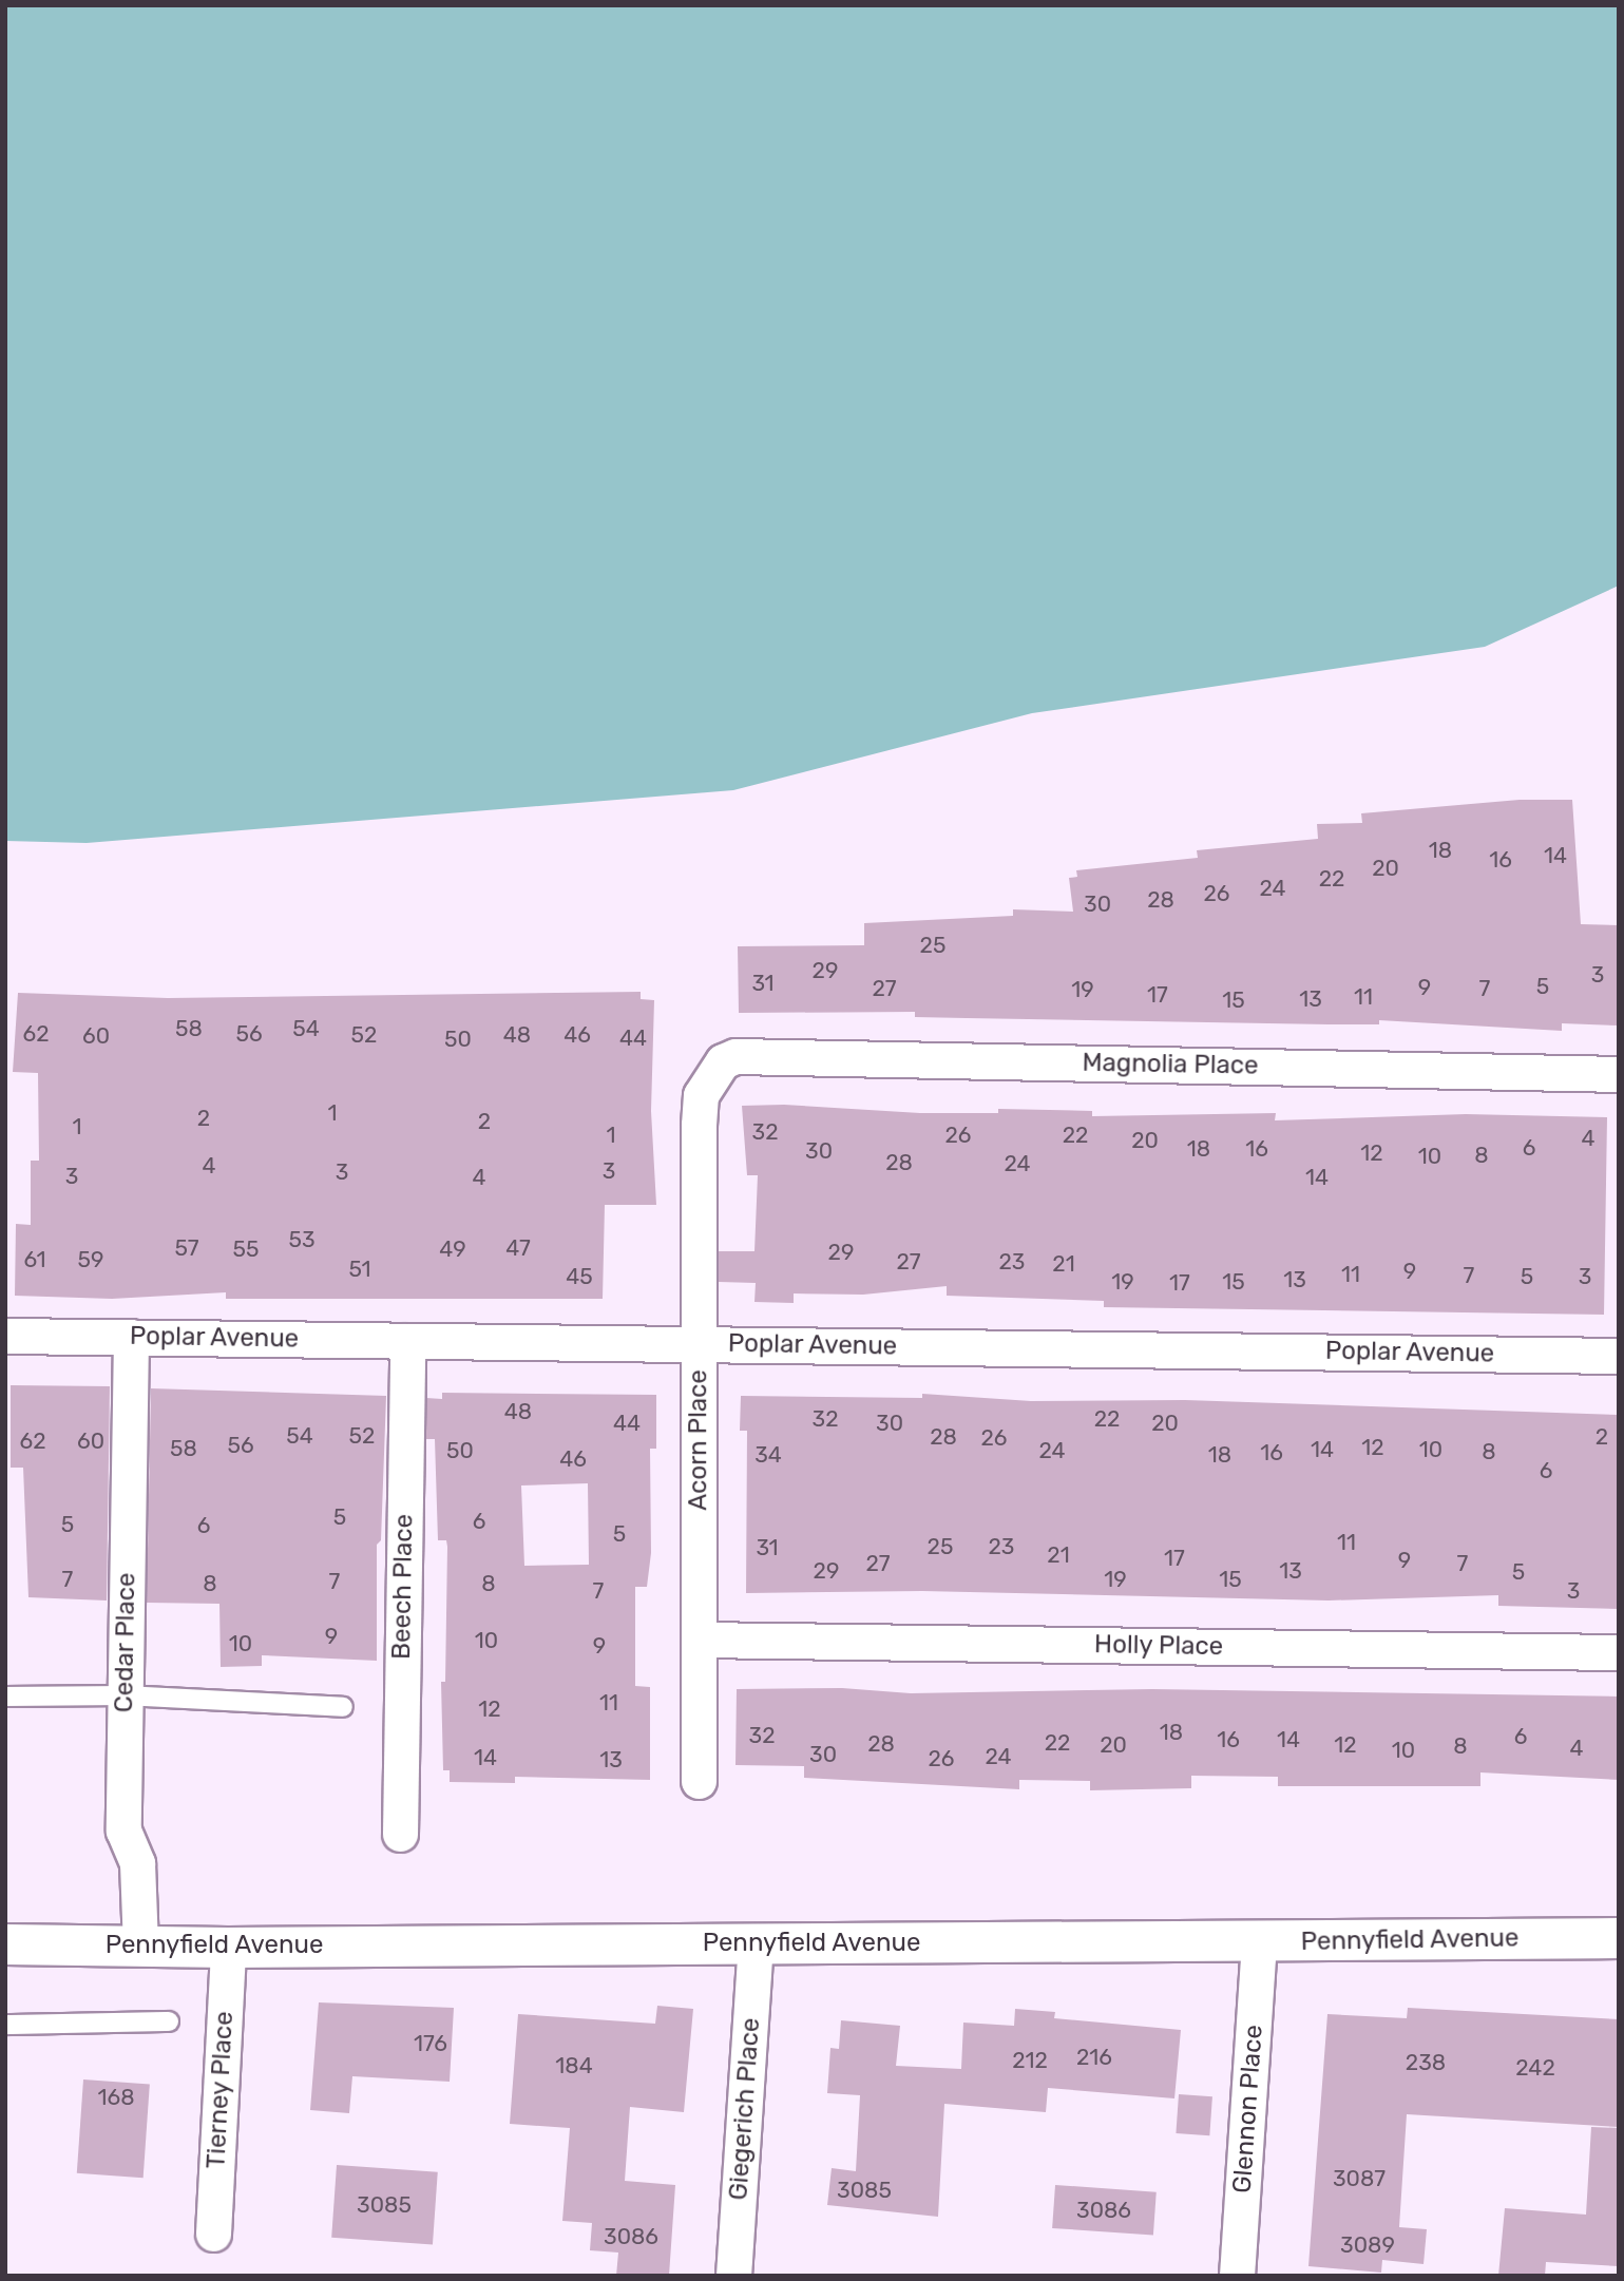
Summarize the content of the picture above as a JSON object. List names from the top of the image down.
{
  "streets": {
    "street": [
      "Magnolia Place",
      "Poplar Avenue",
      "Acorn Place",
      "Beech Place",
      "Cedar Place",
      "Holly Place",
      "Pennyfield Avenue",
      "Tierney Place",
      "Giegerich Place",
      "Glennon Place"
    ]
  },
  "crossings": [
    ["Magnolia Place", "Acorn Place"],
    ["Poplar Avenue", "Acorn Place"],
    ["Poplar Avenue", "Beech Place"],
    ["Poplar Avenue", "Cedar Place"],
    ["Acorn Place", "Holly Place"],
    ["Cedar Place", "Pennyfield Avenue"],
    ["Pennyfield Avenue", "Tierney Place"],
    ["Pennyfield Avenue", "Giegerich Place"],
    ["Pennyfield Avenue", "Glennon Place"]
  ],
  "house_numbers": [
    "18",
    "14",
    "16",
    "20",
    "22",
    "24",
    "26",
    "28",
    "30",
    "25",
    "29",
    "3",
    "31",
    "5",
    "9",
    "27",
    "7",
    "19",
    "17",
    "11",
    "13",
    "15",
    "58",
    "54",
    "62",
    "56",
    "52",
    "48",
    "46",
    "60",
    "44",
    "50",
    "1",
    "2",
    "2",
    "1",
    "32",
    "1",
    "26",
    "22",
    "4",
    "20",
    "6",
    "18",
    "16",
    "30",
    "12",
    "8",
    "10",
    "28",
    "24",
    "4",
    "3",
    "3",
    "3",
    "4",
    "14",
    "53",
    "57",
    "47",
    "55",
    "49",
    "29",
    "61",
    "59",
    "27",
    "23",
    "21",
    "51",
    "9",
    "11",
    "7",
    "45",
    "5",
    "3",
    "13",
    "19",
    "15",
    "17",
    "48",
    "32",
    "22",
    "44",
    "30",
    "20",
    "54",
    "52",
    "28",
    "2",
    "26",
    "62",
    "60",
    "56",
    "12",
    "58",
    "14",
    "10",
    "50",
    "24",
    "8",
    "16",
    "34",
    "18",
    "46",
    "6",
    "5",
    "6",
    "5",
    "6",
    "5",
    "11",
    "25",
    "23",
    "31",
    "21",
    "17",
    "9",
    "27",
    "7",
    "29",
    "13",
    "5",
    "7",
    "19",
    "15",
    "7",
    "8",
    "8",
    "7",
    "3",
    "9",
    "10",
    "10",
    "9",
    "11",
    "12",
    "18",
    "32",
    "6",
    "16",
    "14",
    "22",
    "28",
    "20",
    "12",
    "8",
    "4",
    "10",
    "30",
    "24",
    "14",
    "26",
    "13",
    "176",
    "216",
    "212",
    "238",
    "184",
    "242",
    "168",
    "3087",
    "3085",
    "3085",
    "3086",
    "3086",
    "3089"
  ]
}
